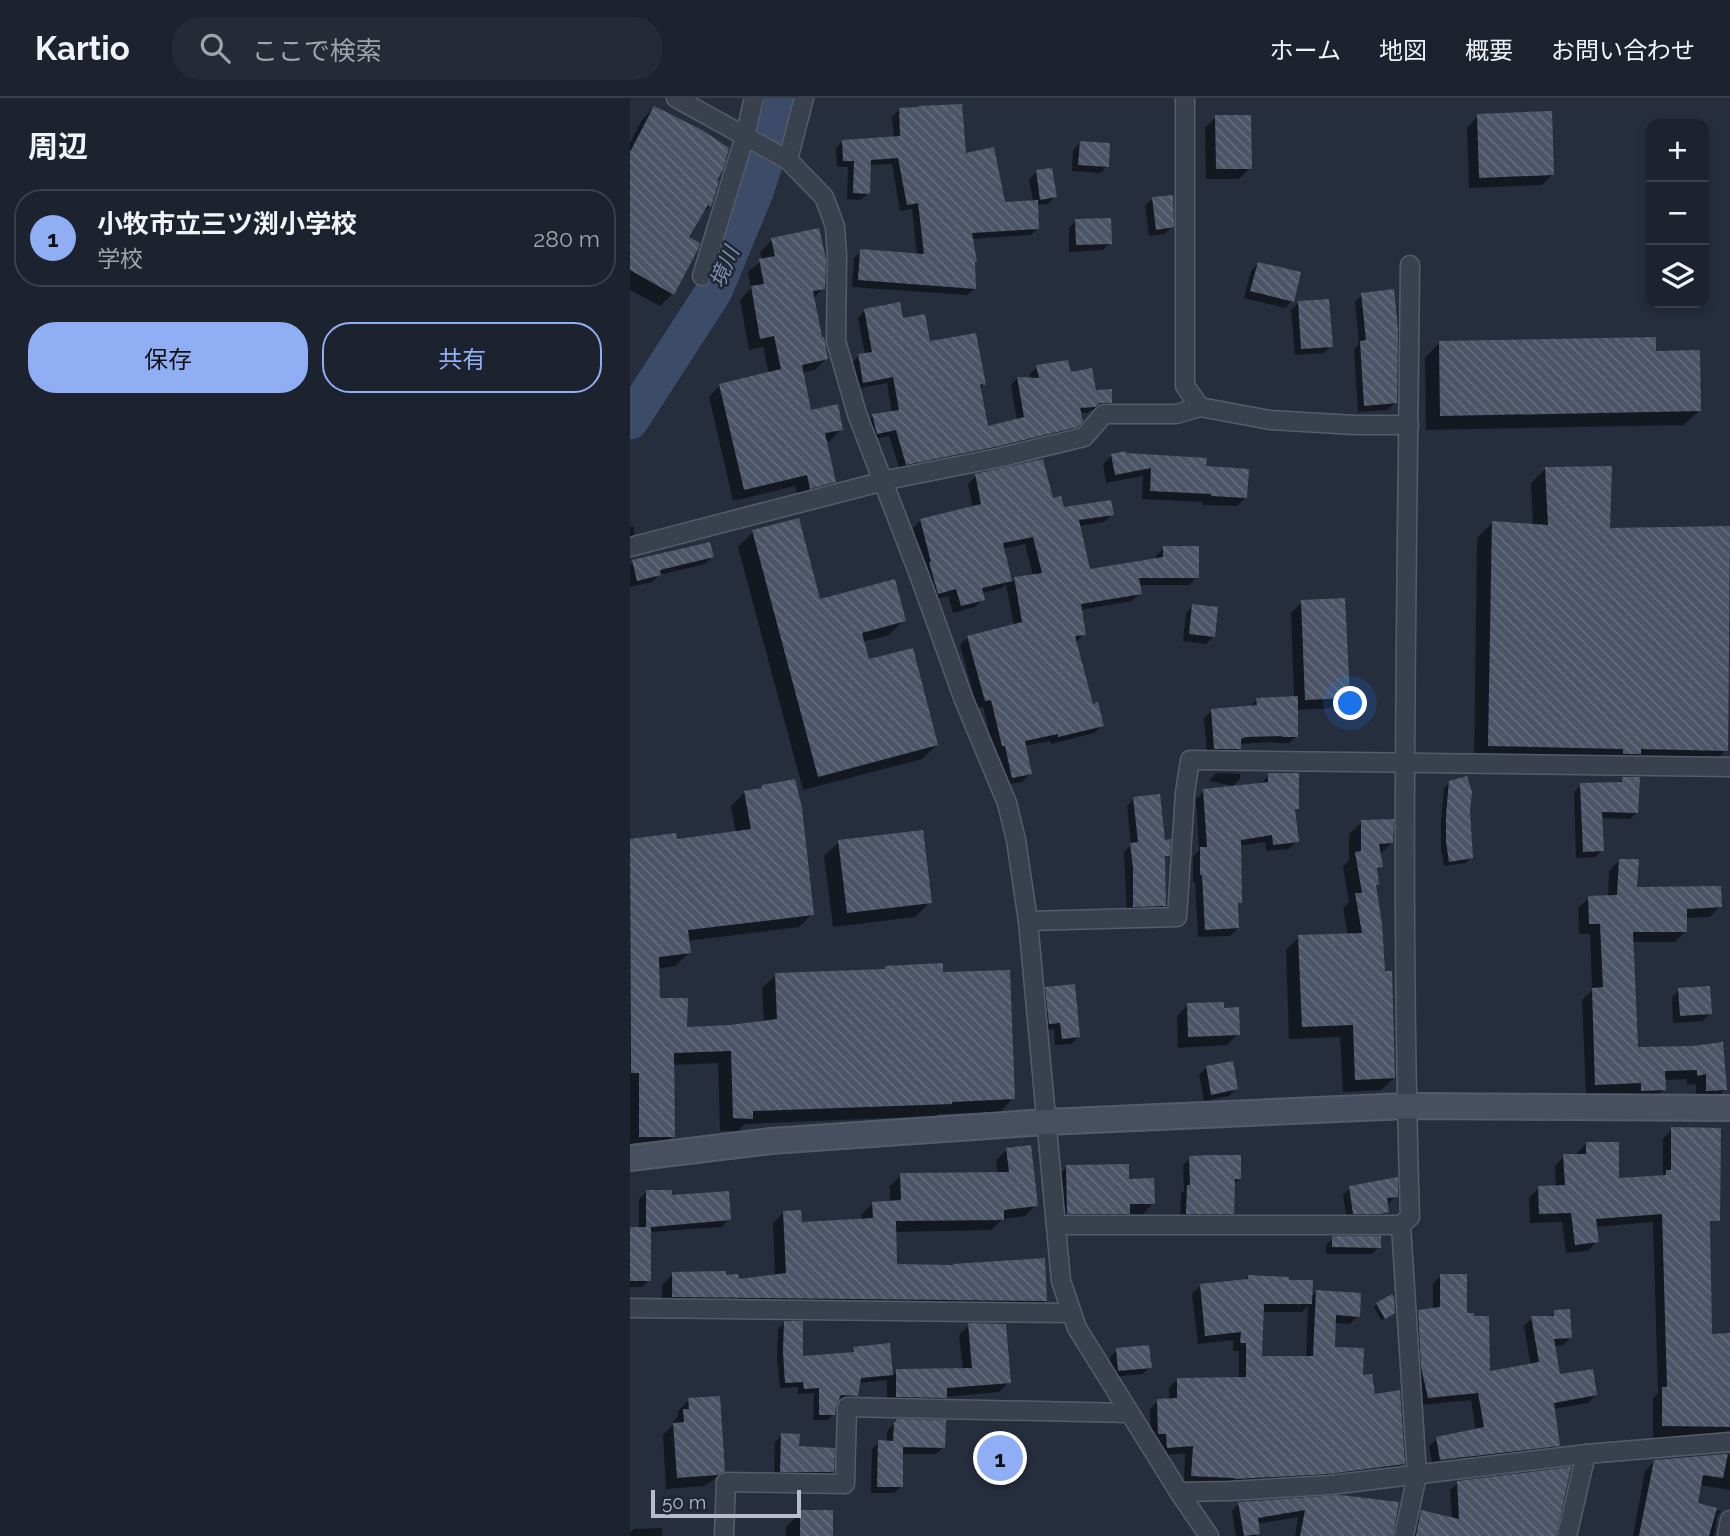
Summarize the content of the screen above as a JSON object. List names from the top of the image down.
{
  "water": ["境川"],
  "scale_bar": "50 m",
  "page": {
    "header": "Kartio",
    "search": "ここで検索",
    "nav": [
      "ホーム",
      "地図",
      "概要",
      "お問い合わせ"
    ],
    "heading": "周辺",
    "map_buttons": ["+", "−"],
    "list": [
      {
        "mark": "1",
        "name": "小牧市立三ツ渕小学校",
        "note": "学校",
        "value": "280 m"
      }
    ],
    "buttons": ["保存", "共有"],
    "pins": "1",
    "scale": "50 m"
  }
}
